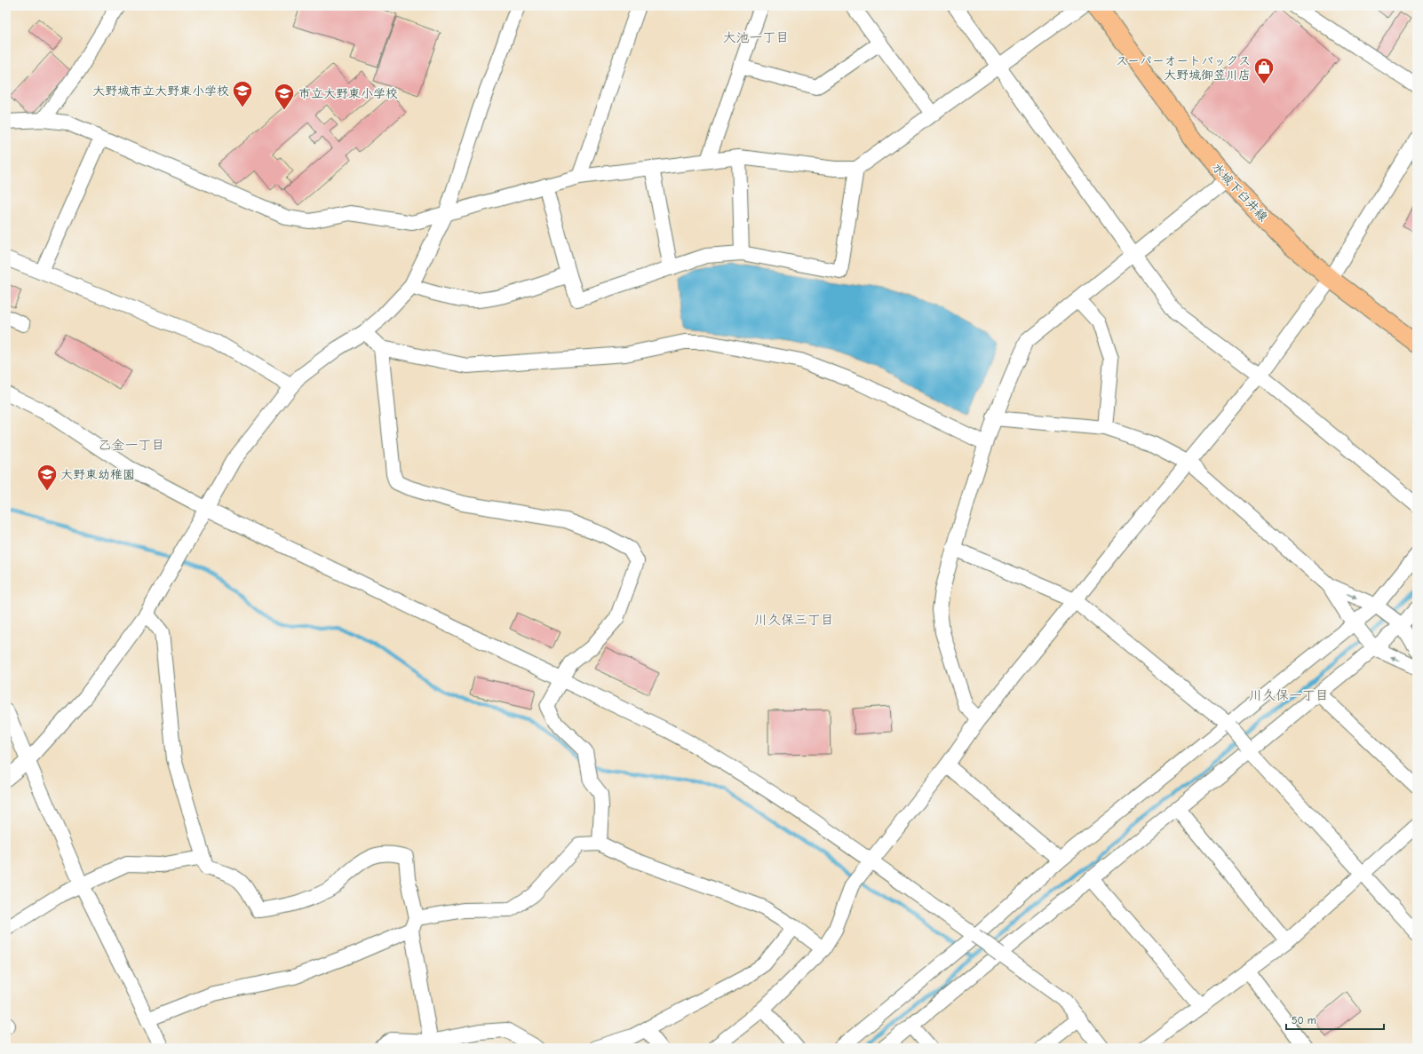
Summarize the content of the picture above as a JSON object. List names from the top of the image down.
{
  "streets": {
    "main road": ["水城下臼井線"]
  },
  "districts": [
    "大池一丁目",
    "乙金一丁目",
    "川久保三丁目",
    "川久保一丁目"
  ],
  "places": {
    "shop": ["スーパーオートバックス 大野城御笠川店"],
    "school or university": ["大野城市立大野東小学校", "市立大野東小学校", "大野東幼稚園"]
  },
  "scale_bar": "50 m"
}
